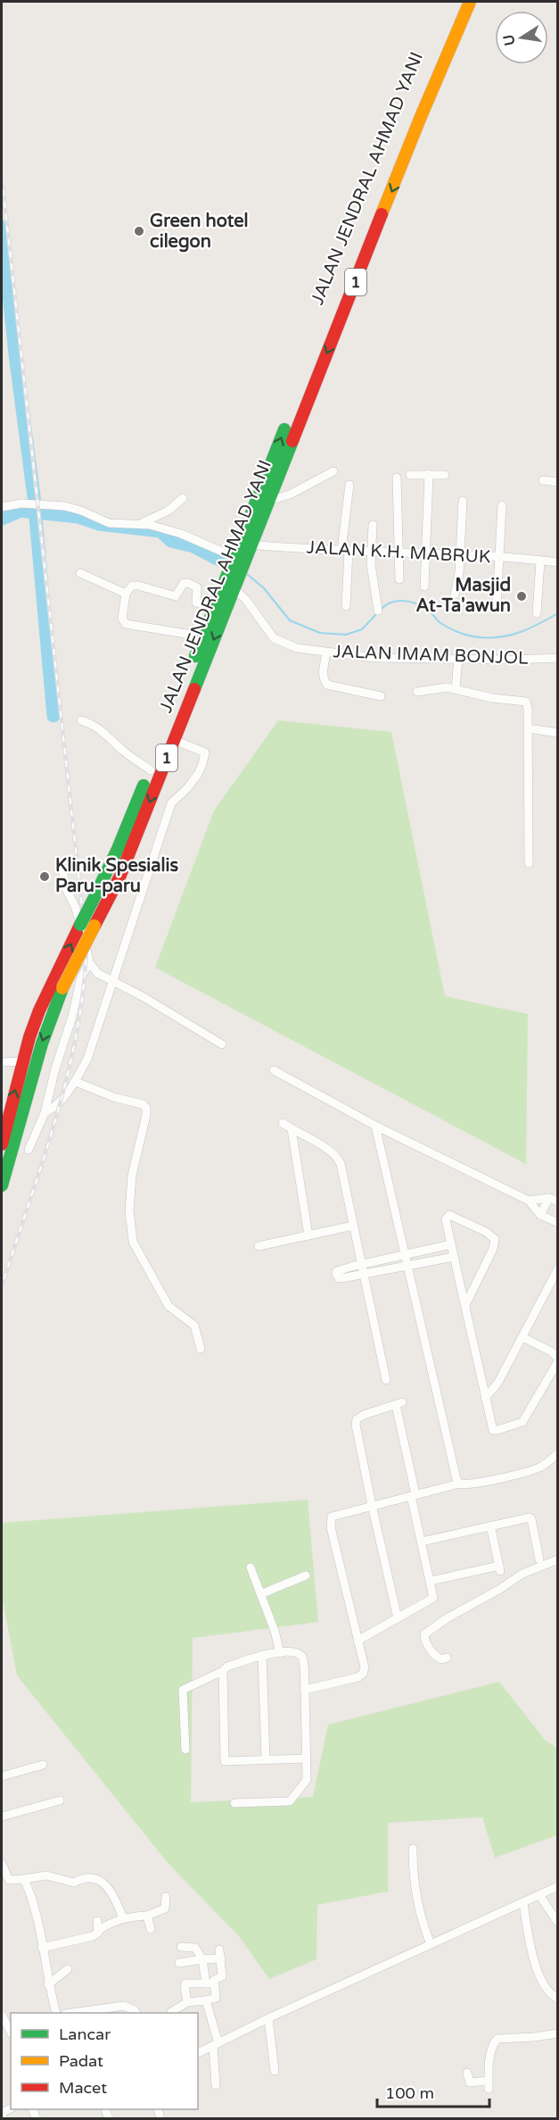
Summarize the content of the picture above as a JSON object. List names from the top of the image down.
{
  "streets": {
    "highway": ["JALAN JENDRAL AHMAD YANI", "1"],
    "street": ["JALAN K.H. MABRUK", "JALAN IMAM BONJOL"]
  },
  "crossings": [
    ["JALAN JENDRAL AHMAD YANI", "JALAN K.H. MABRUK"],
    ["JALAN JENDRAL AHMAD YANI", "JALAN IMAM BONJOL"]
  ],
  "places": ["Green hotel cilegon", "Masjid At-Ta'awun", "Klinik Spesialis Paru-paru"],
  "legend": ["Lancar", "Padat", "Macet"],
  "scale_bar": "100 m",
  "north": "left"
}
